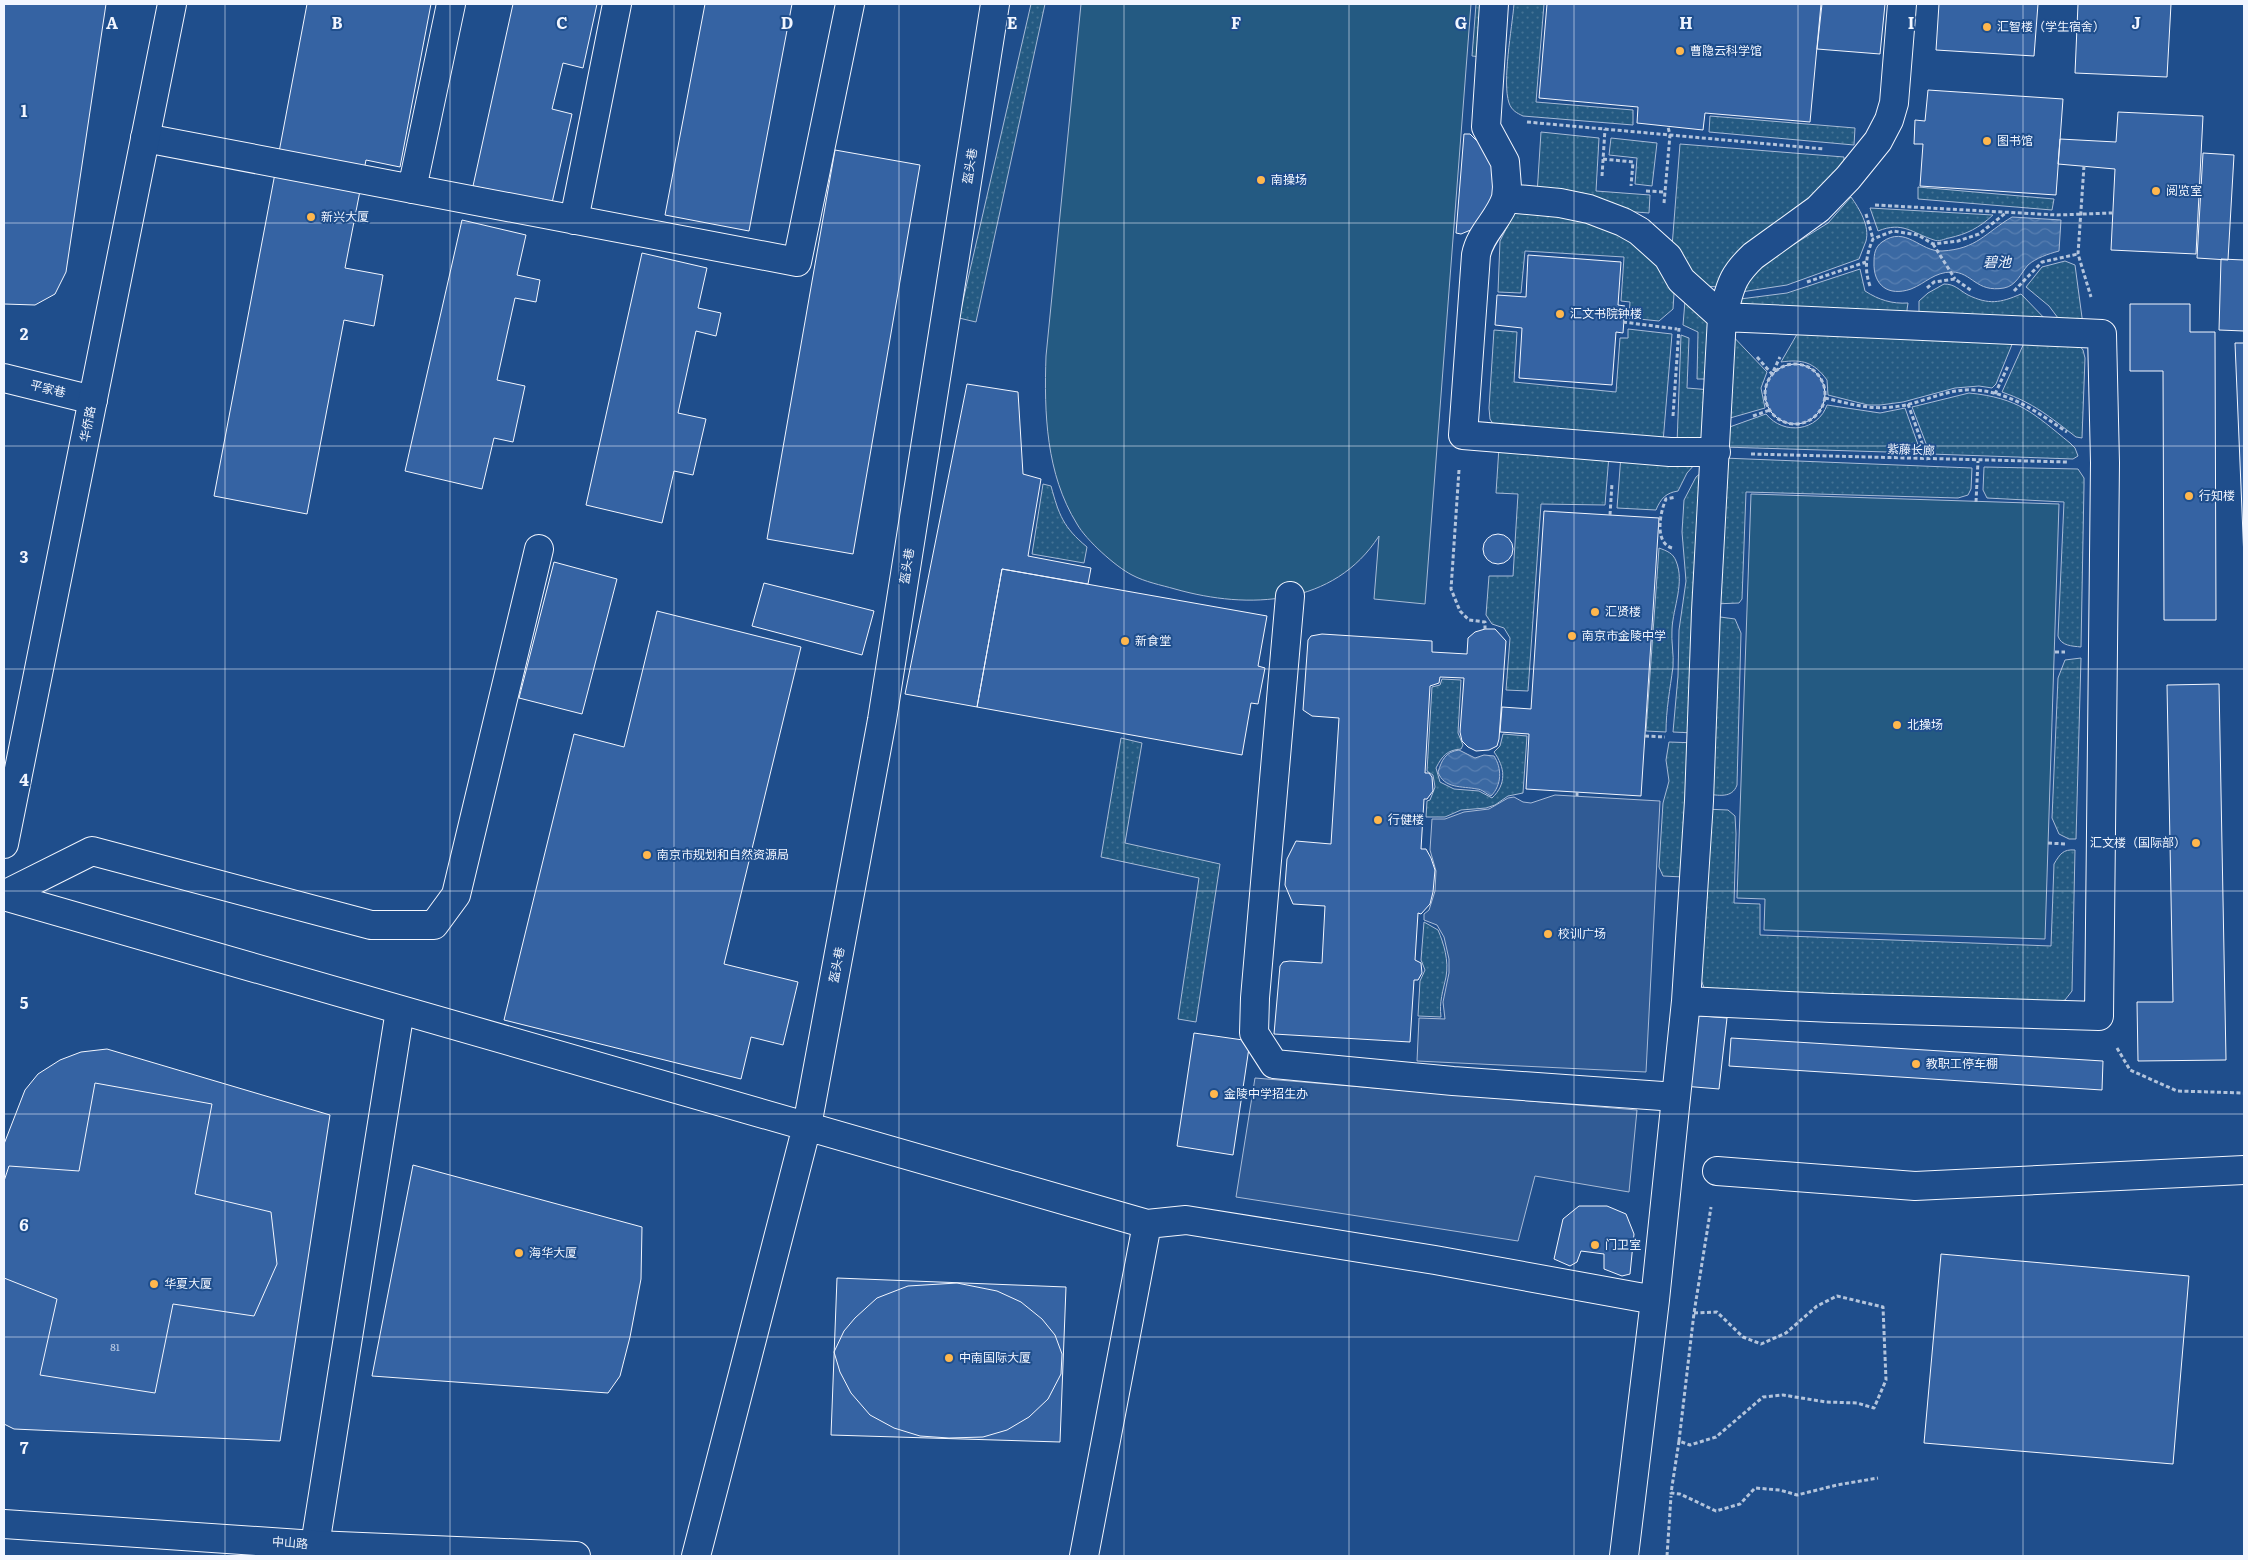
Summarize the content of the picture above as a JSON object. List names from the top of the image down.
{
  "streets": {
    "street": [
      "盔头巷",
      "平家巷",
      "华侨路",
      "中山路"
    ],
    "path": ["紫藤长廊"]
  },
  "crossings": [
    ["平家巷", "华侨路"]
  ],
  "water": ["碧池"],
  "places": [
    "汇智楼（学生宿舍）",
    "曹隐云科学馆",
    "图书馆",
    "南操场",
    "阅览室",
    "新兴大厦",
    "汇文书院钟楼",
    "行知楼",
    "汇贤楼",
    "南京市金陵中学",
    "新食堂",
    "北操场",
    "行健楼",
    "汇文楼（国际部）",
    "南京市规划和自然资源局",
    "校训广场",
    "教职工停车棚",
    "金陵中学招生办",
    "门卫室",
    "海华大厦",
    "华夏大厦",
    "中南国际大厦"
  ],
  "house_numbers": ["81"],
  "grid": {
    "columns": [
      "A",
      "B",
      "C",
      "D",
      "E",
      "F",
      "G",
      "H",
      "I",
      "J"
    ],
    "rows": [
      "1",
      "2",
      "3",
      "4",
      "5",
      "6",
      "7"
    ]
  }
}
